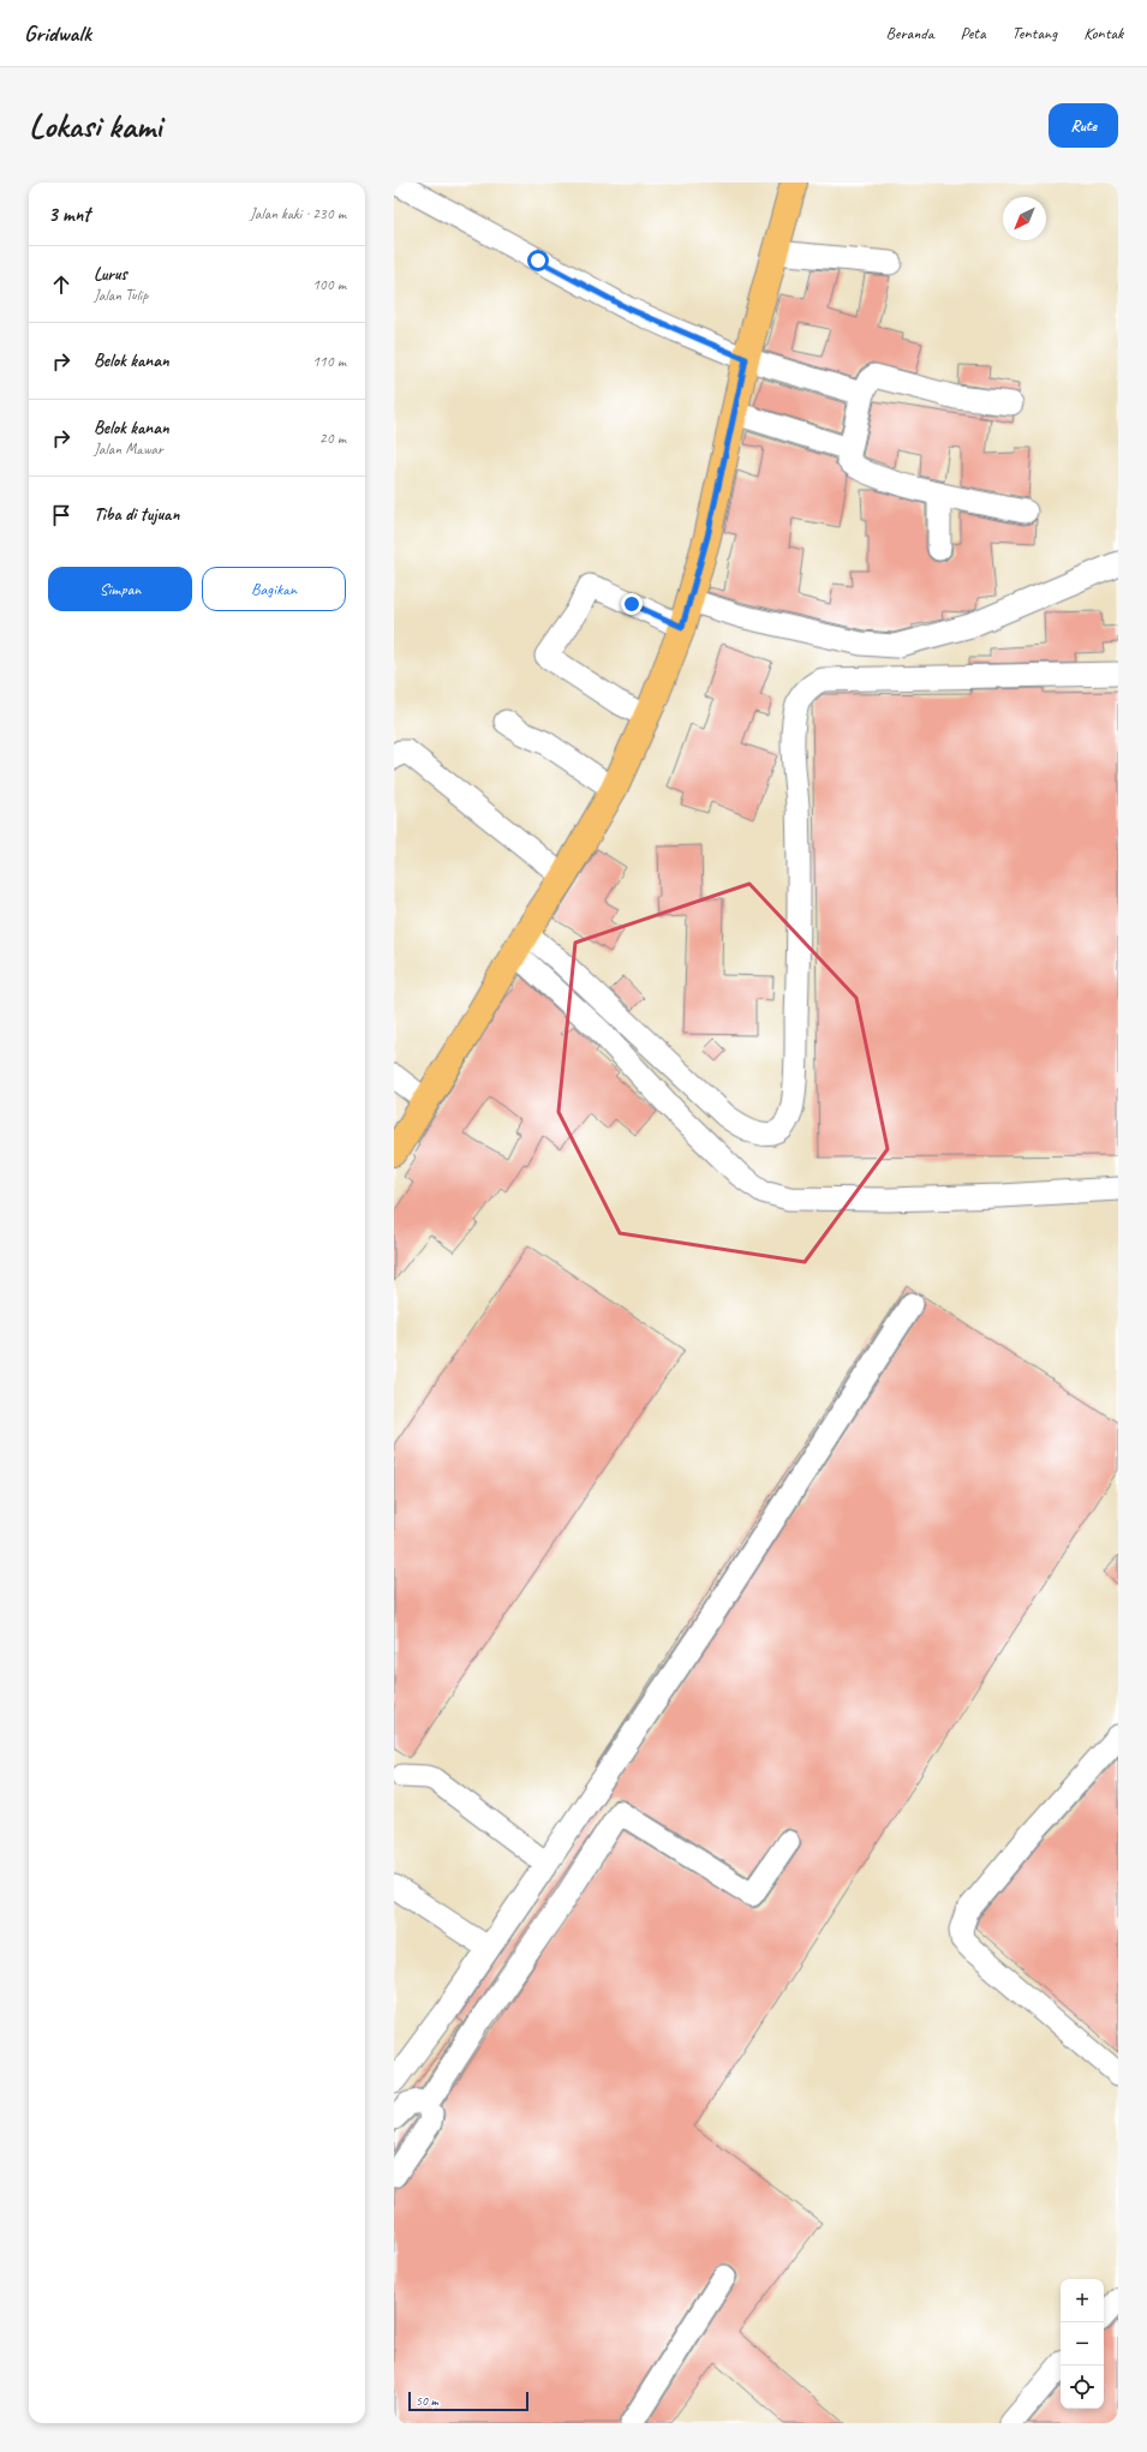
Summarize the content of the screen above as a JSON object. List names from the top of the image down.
{
  "scale_bar": "50 m",
  "north": "bottom left",
  "page": {
    "header": "Gridwalk",
    "nav": [
      "Beranda",
      "Peta",
      "Tentang",
      "Kontak"
    ],
    "buttons": [
      "Rute",
      ["Simpan", "Bagikan"]
    ],
    "title": "Lokasi kami",
    "heading": ["3 mnt", "Jalan kaki · 230 m"],
    "list": [
      ["Lurus", "Jalan Tulip", "100 m"],
      ["Belok kanan", "110 m"],
      ["Belok kanan", "Jalan Mawar", "20 m"],
      "Tiba di tujuan"
    ],
    "map_buttons": ["+", "−"],
    "scale": "50 m"
  }
}
